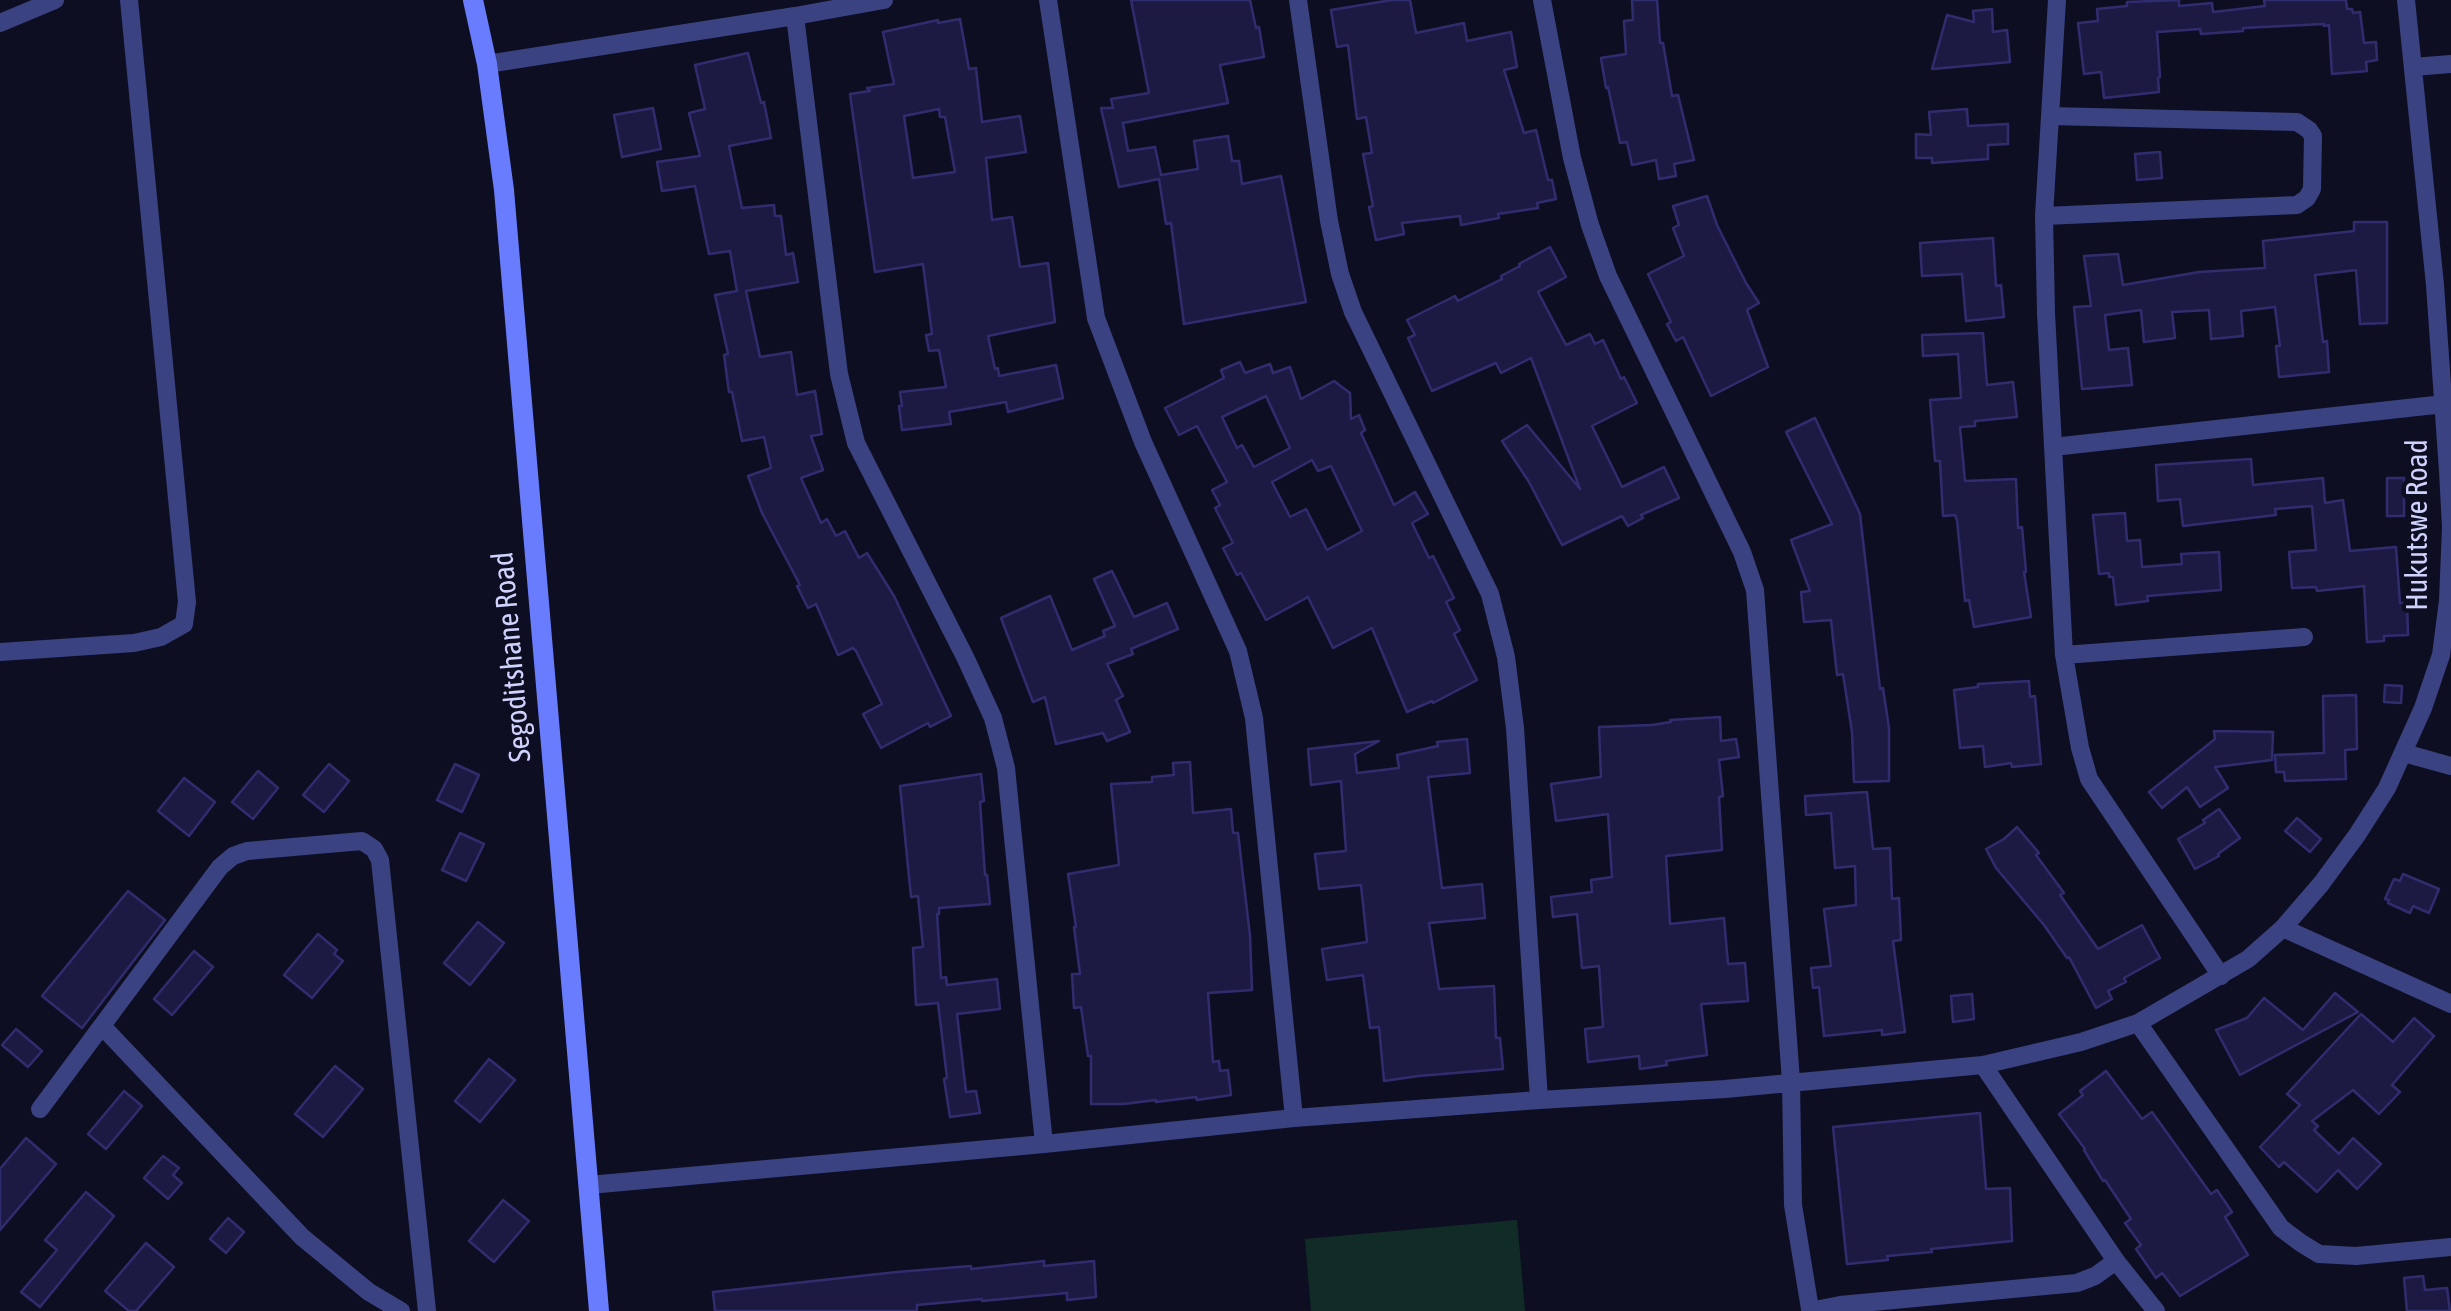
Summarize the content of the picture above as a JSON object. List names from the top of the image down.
{
  "streets": {
    "street": ["Hukutswe Road", "Segoditshane Road"]
  },
  "crossings": [
    ["Hukutswe Road", "Segoditshane Road"]
  ]
}
